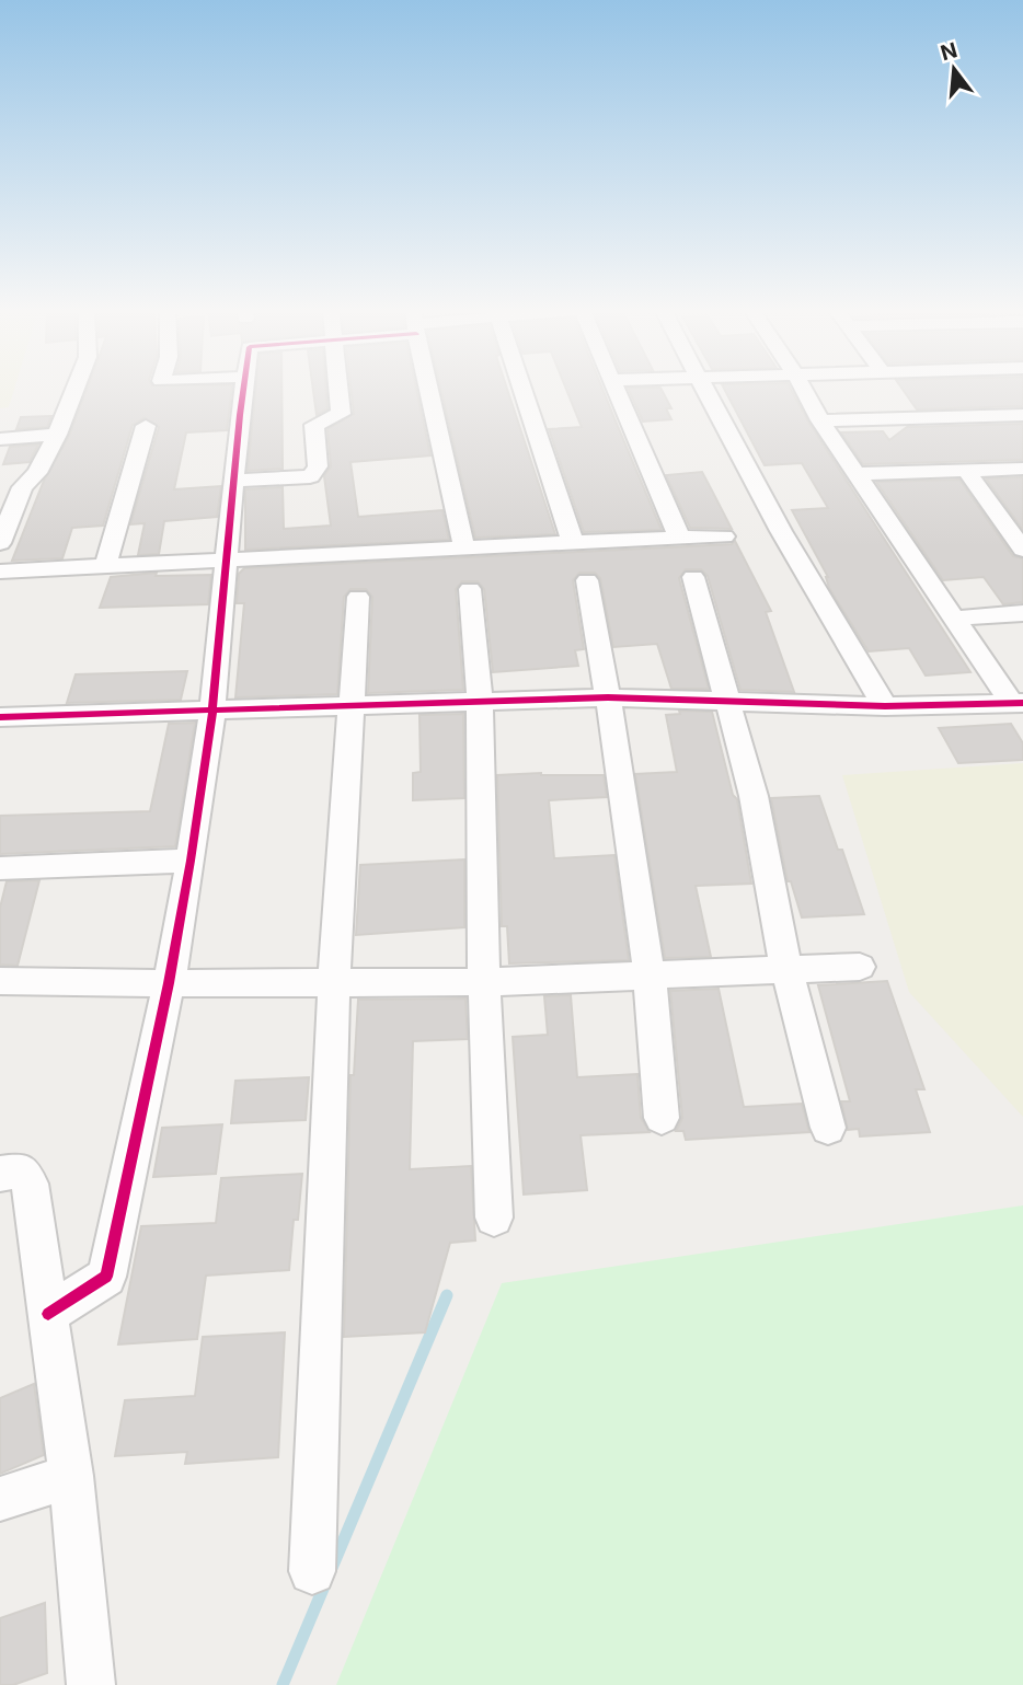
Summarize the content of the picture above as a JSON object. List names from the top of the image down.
{
  "north": "top"
}
